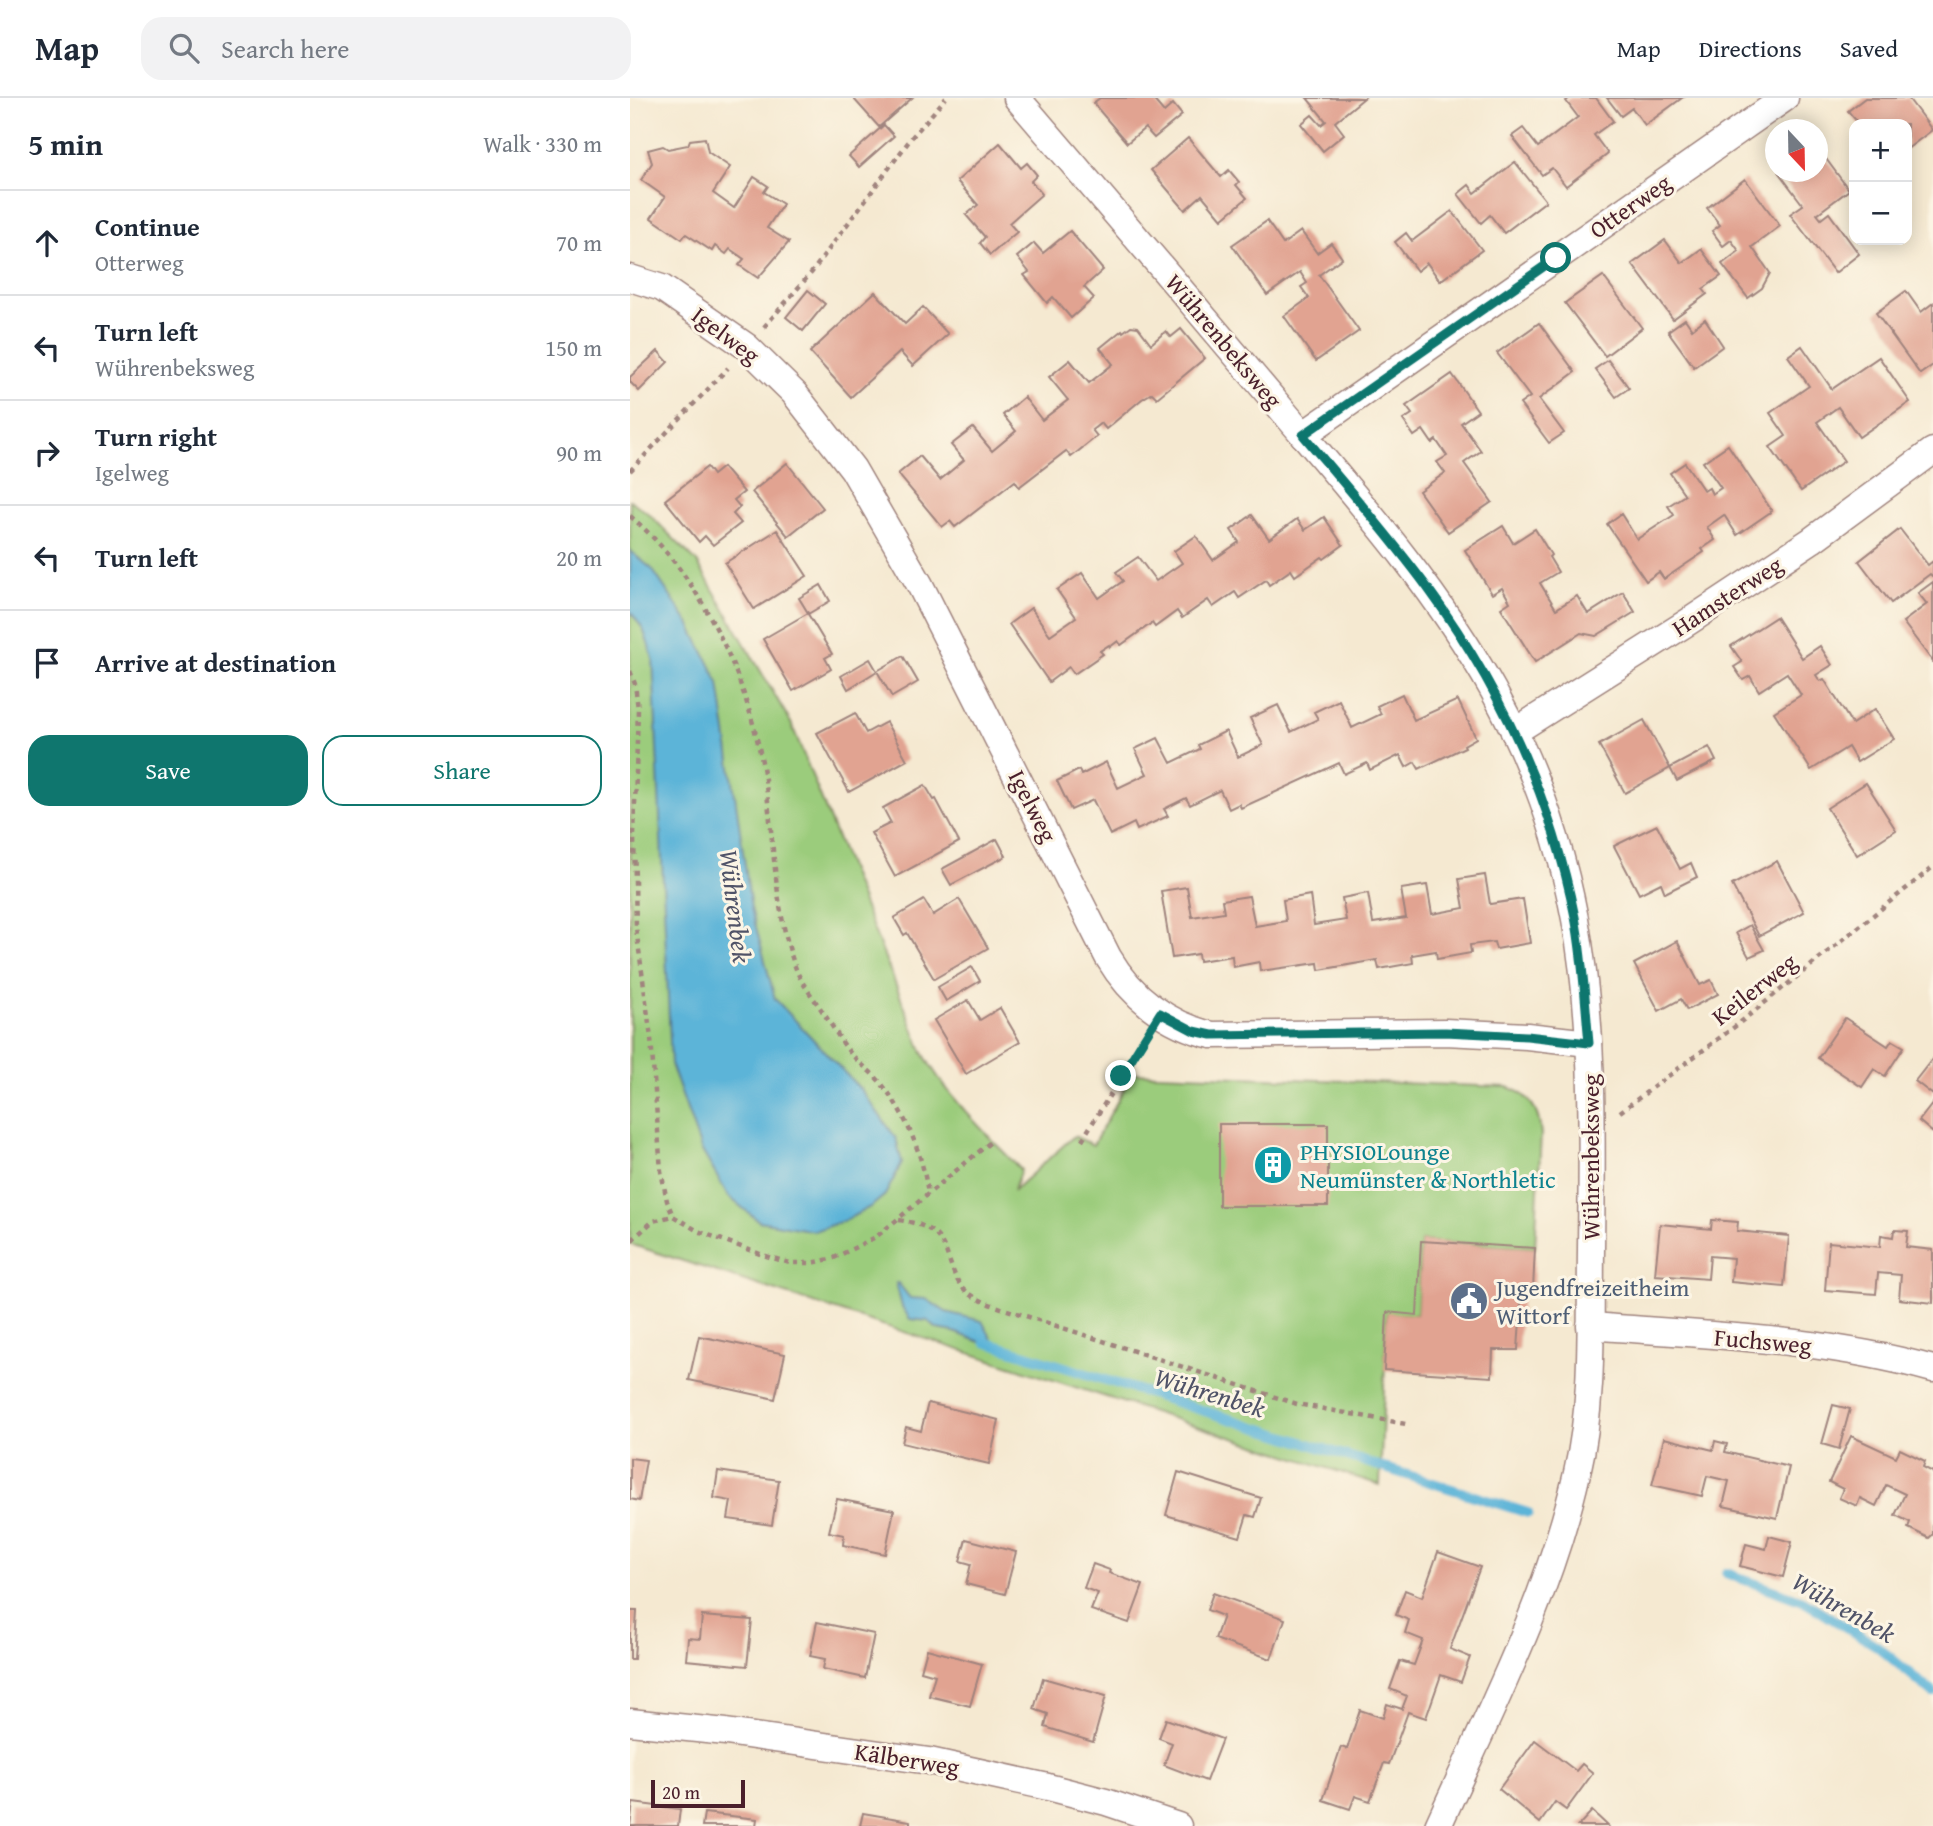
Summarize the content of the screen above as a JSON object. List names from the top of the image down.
{
  "streets": {
    "street": [
      "Otterweg",
      "Igelweg",
      "Wührenbeksweg",
      "Hamsterweg",
      "Fuchsweg",
      "Kälberweg"
    ],
    "path": ["Keilerweg"]
  },
  "crossings": [
    ["Otterweg", "Wührenbeksweg"],
    ["Igelweg", "Wührenbeksweg"],
    ["Wührenbeksweg", "Hamsterweg"],
    ["Wührenbeksweg", "Keilerweg"],
    ["Wührenbeksweg", "Fuchsweg"]
  ],
  "water": ["Wührenbek"],
  "places": {
    "building": ["PHYSIOLounge Neumünster & Northletic"],
    "public building": ["Jugendfreizeitheim Wittorf"]
  },
  "scale_bar": "20 m",
  "north": "bottom",
  "page": {
    "header": "Map",
    "search": "Search here",
    "nav": ["Map", "Directions", "Saved"],
    "heading": ["5 min", "Walk · 330 m"],
    "map_buttons": ["+", "−"],
    "list": [
      ["Continue", "Otterweg", "70 m"],
      ["Turn left", "Wührenbeksweg", "150 m"],
      ["Turn right", "Igelweg", "90 m"],
      ["Turn left", "20 m"],
      "Arrive at destination"
    ],
    "buttons": ["Save", "Share"],
    "scale": "20 m"
  }
}
